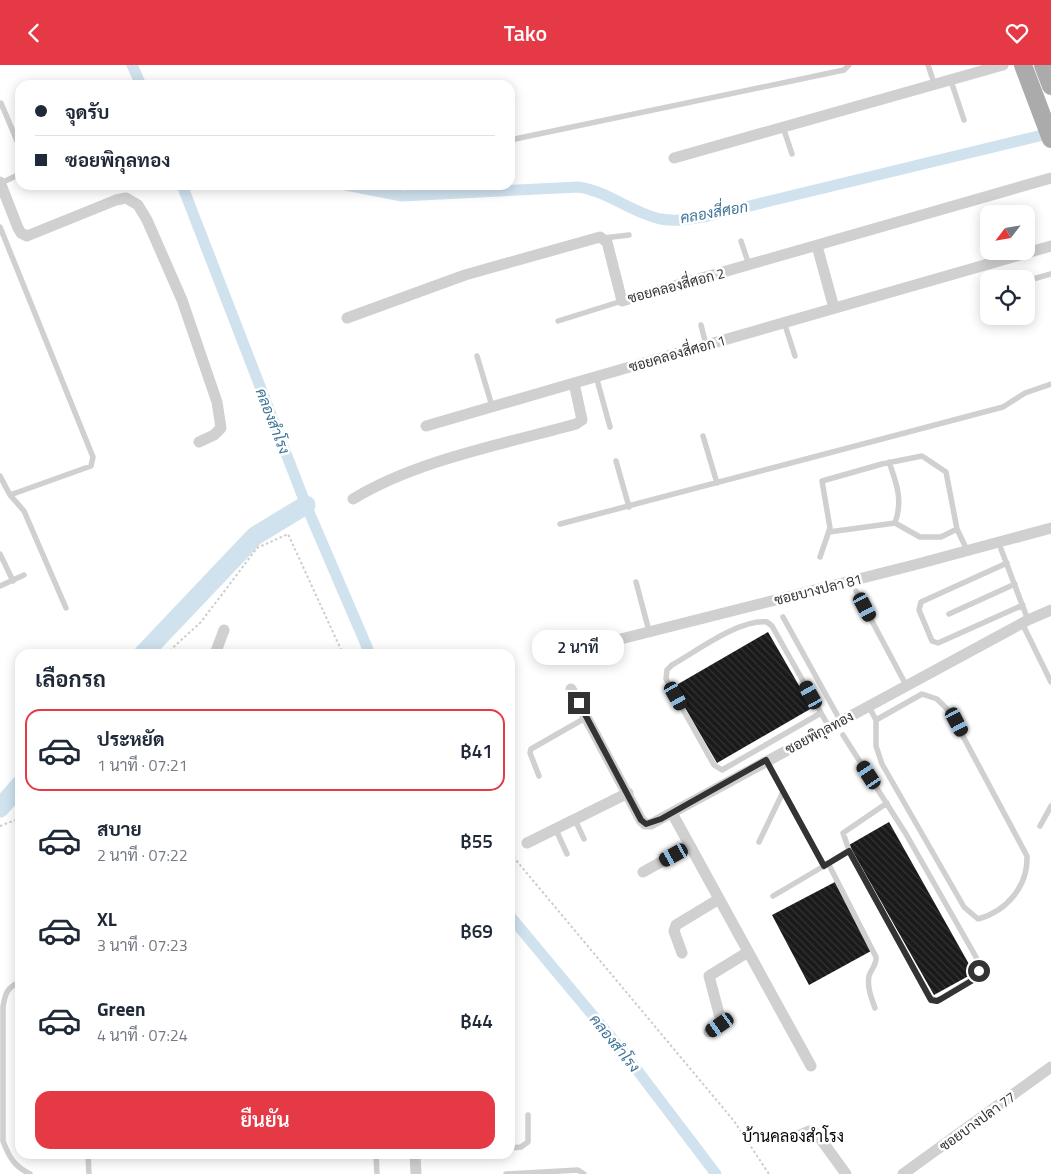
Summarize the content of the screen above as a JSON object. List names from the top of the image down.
{
  "streets": {
    "street": [
      "ซอยคลองสี่ศอก 2",
      "ซอยคลองสี่ศอก 1",
      "ซอยบางปลา 81",
      "ซอยพิกุลทอง",
      "ซอยบางปลา 77"
    ]
  },
  "districts": ["บ้านคลองสำโรง"],
  "water": ["คลองสี่ศอก", "คลองสำโรง"],
  "north": "bottom left",
  "page": {
    "header": "Tako",
    "banner": ["จุดรับ", "ซอยพิกุลทอง"],
    "bubble": "2 นาที",
    "heading": "เลือกรถ",
    "list": [
      {
        "name": "ประหยัด",
        "note": "1 นาที · 07:21",
        "value": "฿41"
      },
      {
        "name": "สบาย",
        "note": "2 นาที · 07:22",
        "value": "฿55"
      },
      {
        "name": "XL",
        "note": "3 นาที · 07:23",
        "value": "฿69"
      },
      {
        "name": "Green",
        "note": "4 นาที · 07:24",
        "value": "฿44"
      }
    ],
    "buttons": "ยืนยัน"
  }
}
